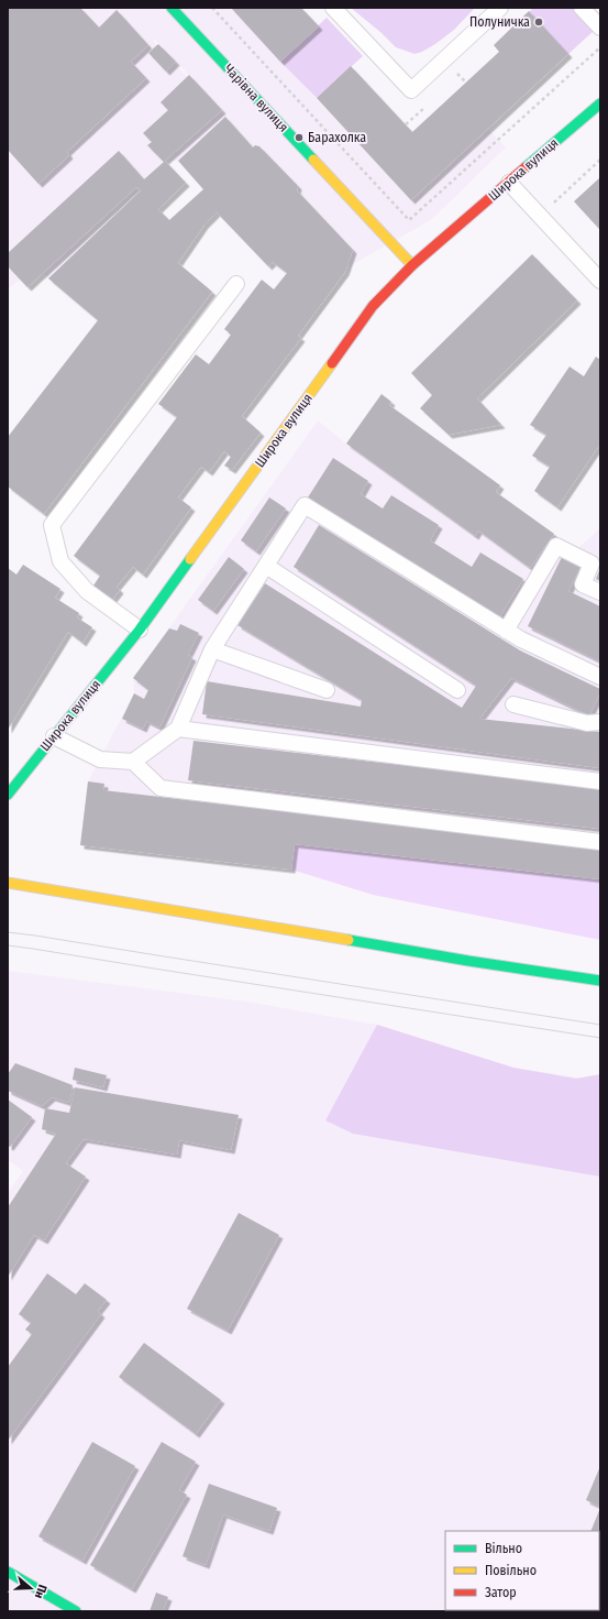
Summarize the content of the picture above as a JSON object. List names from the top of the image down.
{
  "streets": {
    "street": ["Чарівна вулиця", "Широка вулиця"]
  },
  "crossings": [
    ["Чарівна вулиця", "Широка вулиця"]
  ],
  "places": ["Полуничка", "Барахолка"],
  "legend": ["Вільно", "Повільно", "Затор"],
  "north": "right"
}
